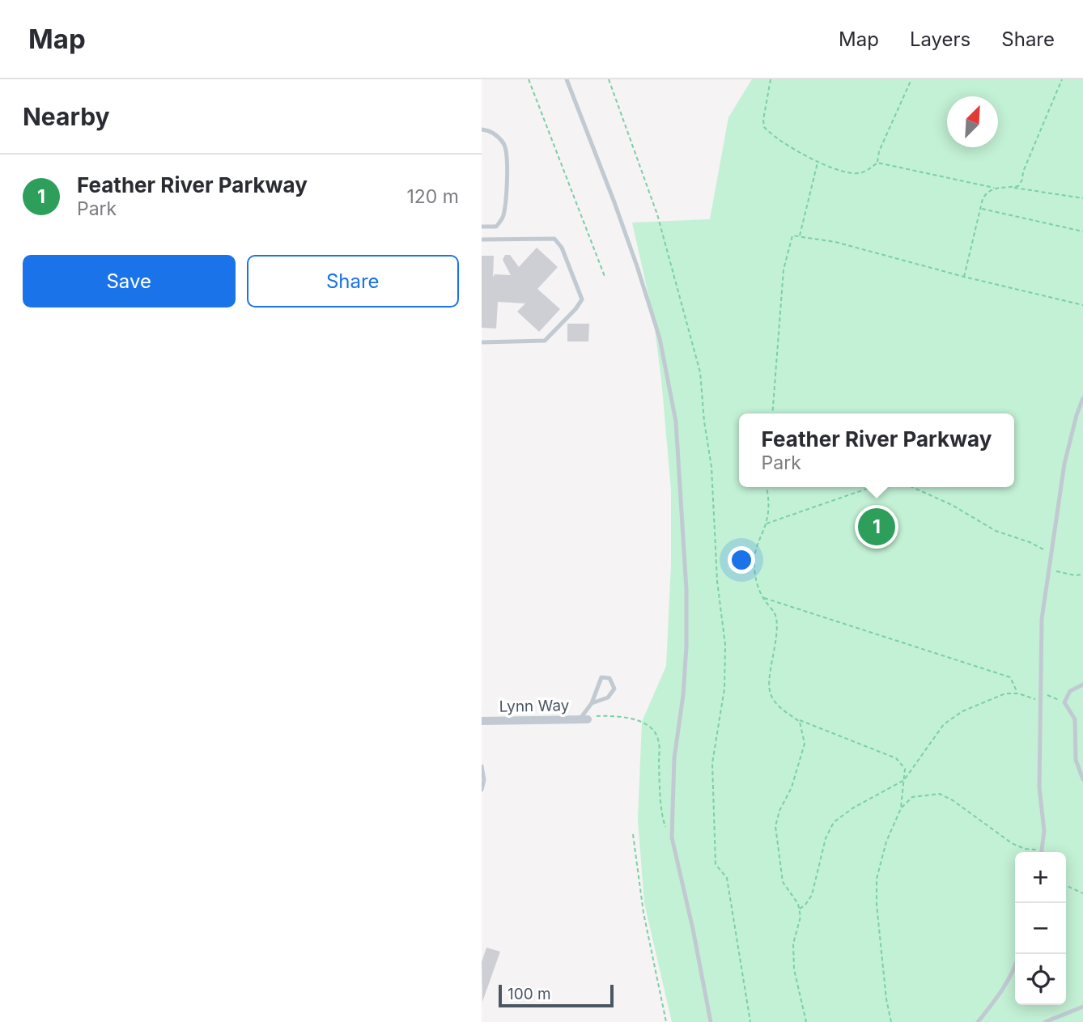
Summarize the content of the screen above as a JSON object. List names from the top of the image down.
{
  "streets": {
    "street": ["Lynn Way"]
  },
  "scale_bar": "100 m",
  "north": "top right",
  "page": {
    "header": "Map",
    "nav": ["Map", "Layers", "Share"],
    "heading": "Nearby",
    "list": [
      {
        "mark": "1",
        "name": "Feather River Parkway",
        "note": "Park",
        "value": "120 m"
      }
    ],
    "buttons": ["Save", "Share"],
    "popup": ["Feather River Parkway", "Park"],
    "pins": "1",
    "map_buttons": ["+", "−"],
    "scale": "100 m"
  }
}
